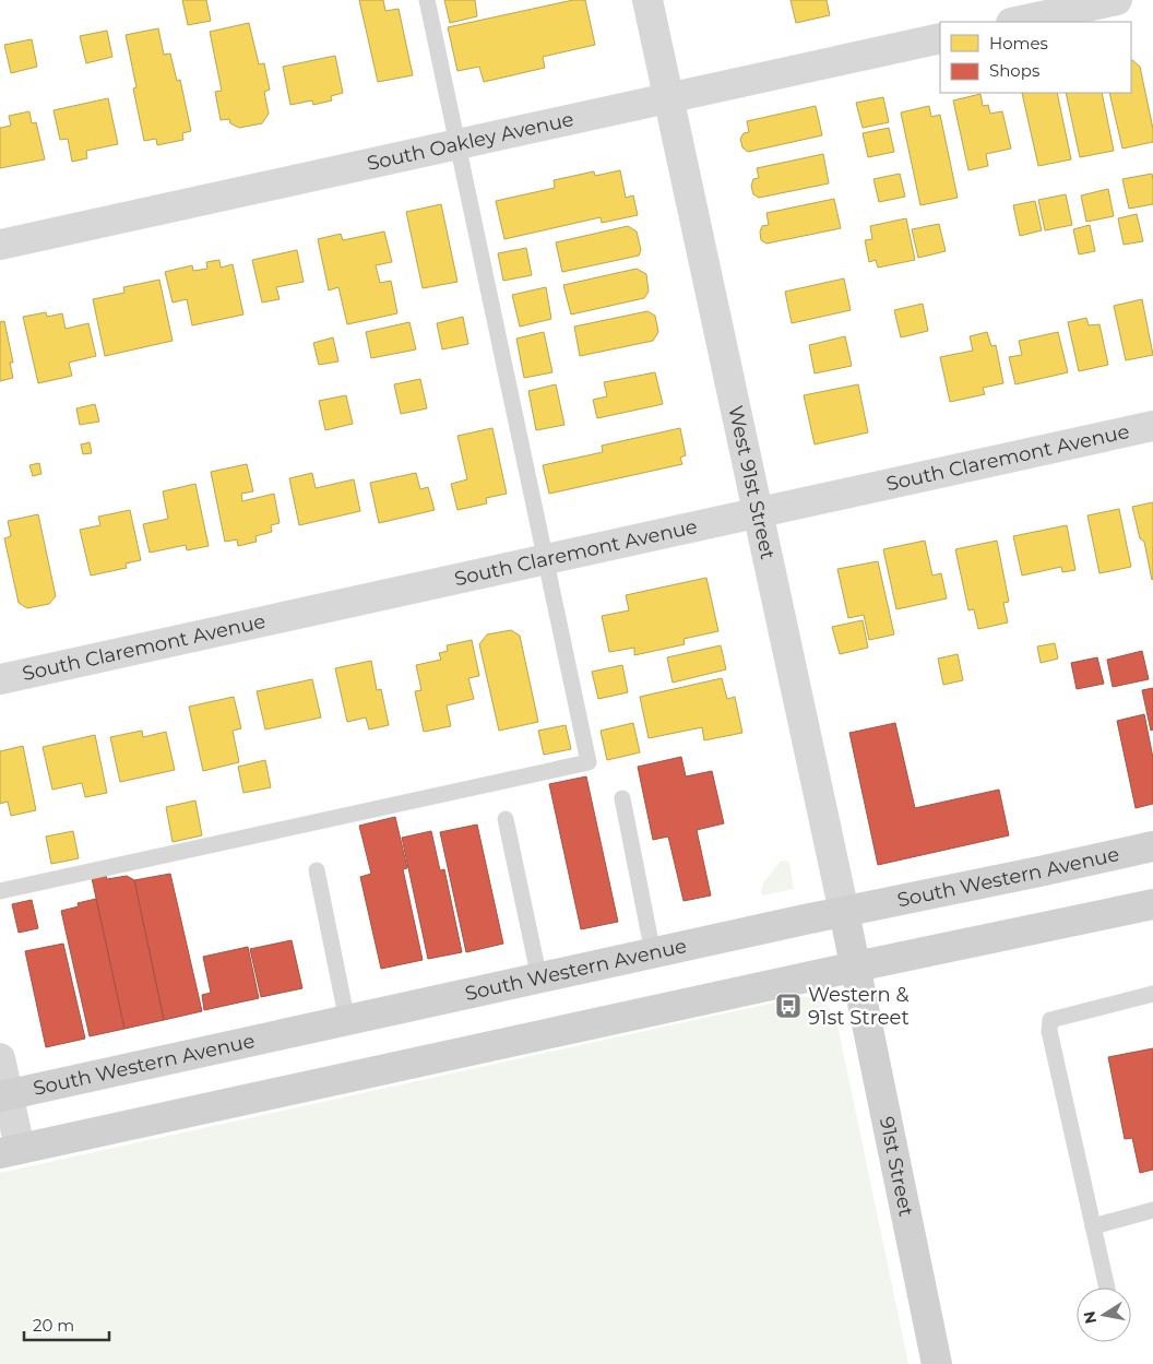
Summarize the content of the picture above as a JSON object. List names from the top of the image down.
{
  "streets": {
    "main road": ["West 91st Street", "South Western Avenue", "91st Street"],
    "street": ["South Oakley Avenue", "South Claremont Avenue"]
  },
  "crossings": [
    ["South Oakley Avenue", "West 91st Street"],
    ["South Claremont Avenue", "West 91st Street"],
    ["West 91st Street", "South Western Avenue"],
    ["West 91st Street", "91st Street"]
  ],
  "places": {
    "bus stop": ["Western & 91st Street"]
  },
  "legend": ["Homes", "Shops"],
  "scale_bar": "20 m",
  "north": "left"
}
